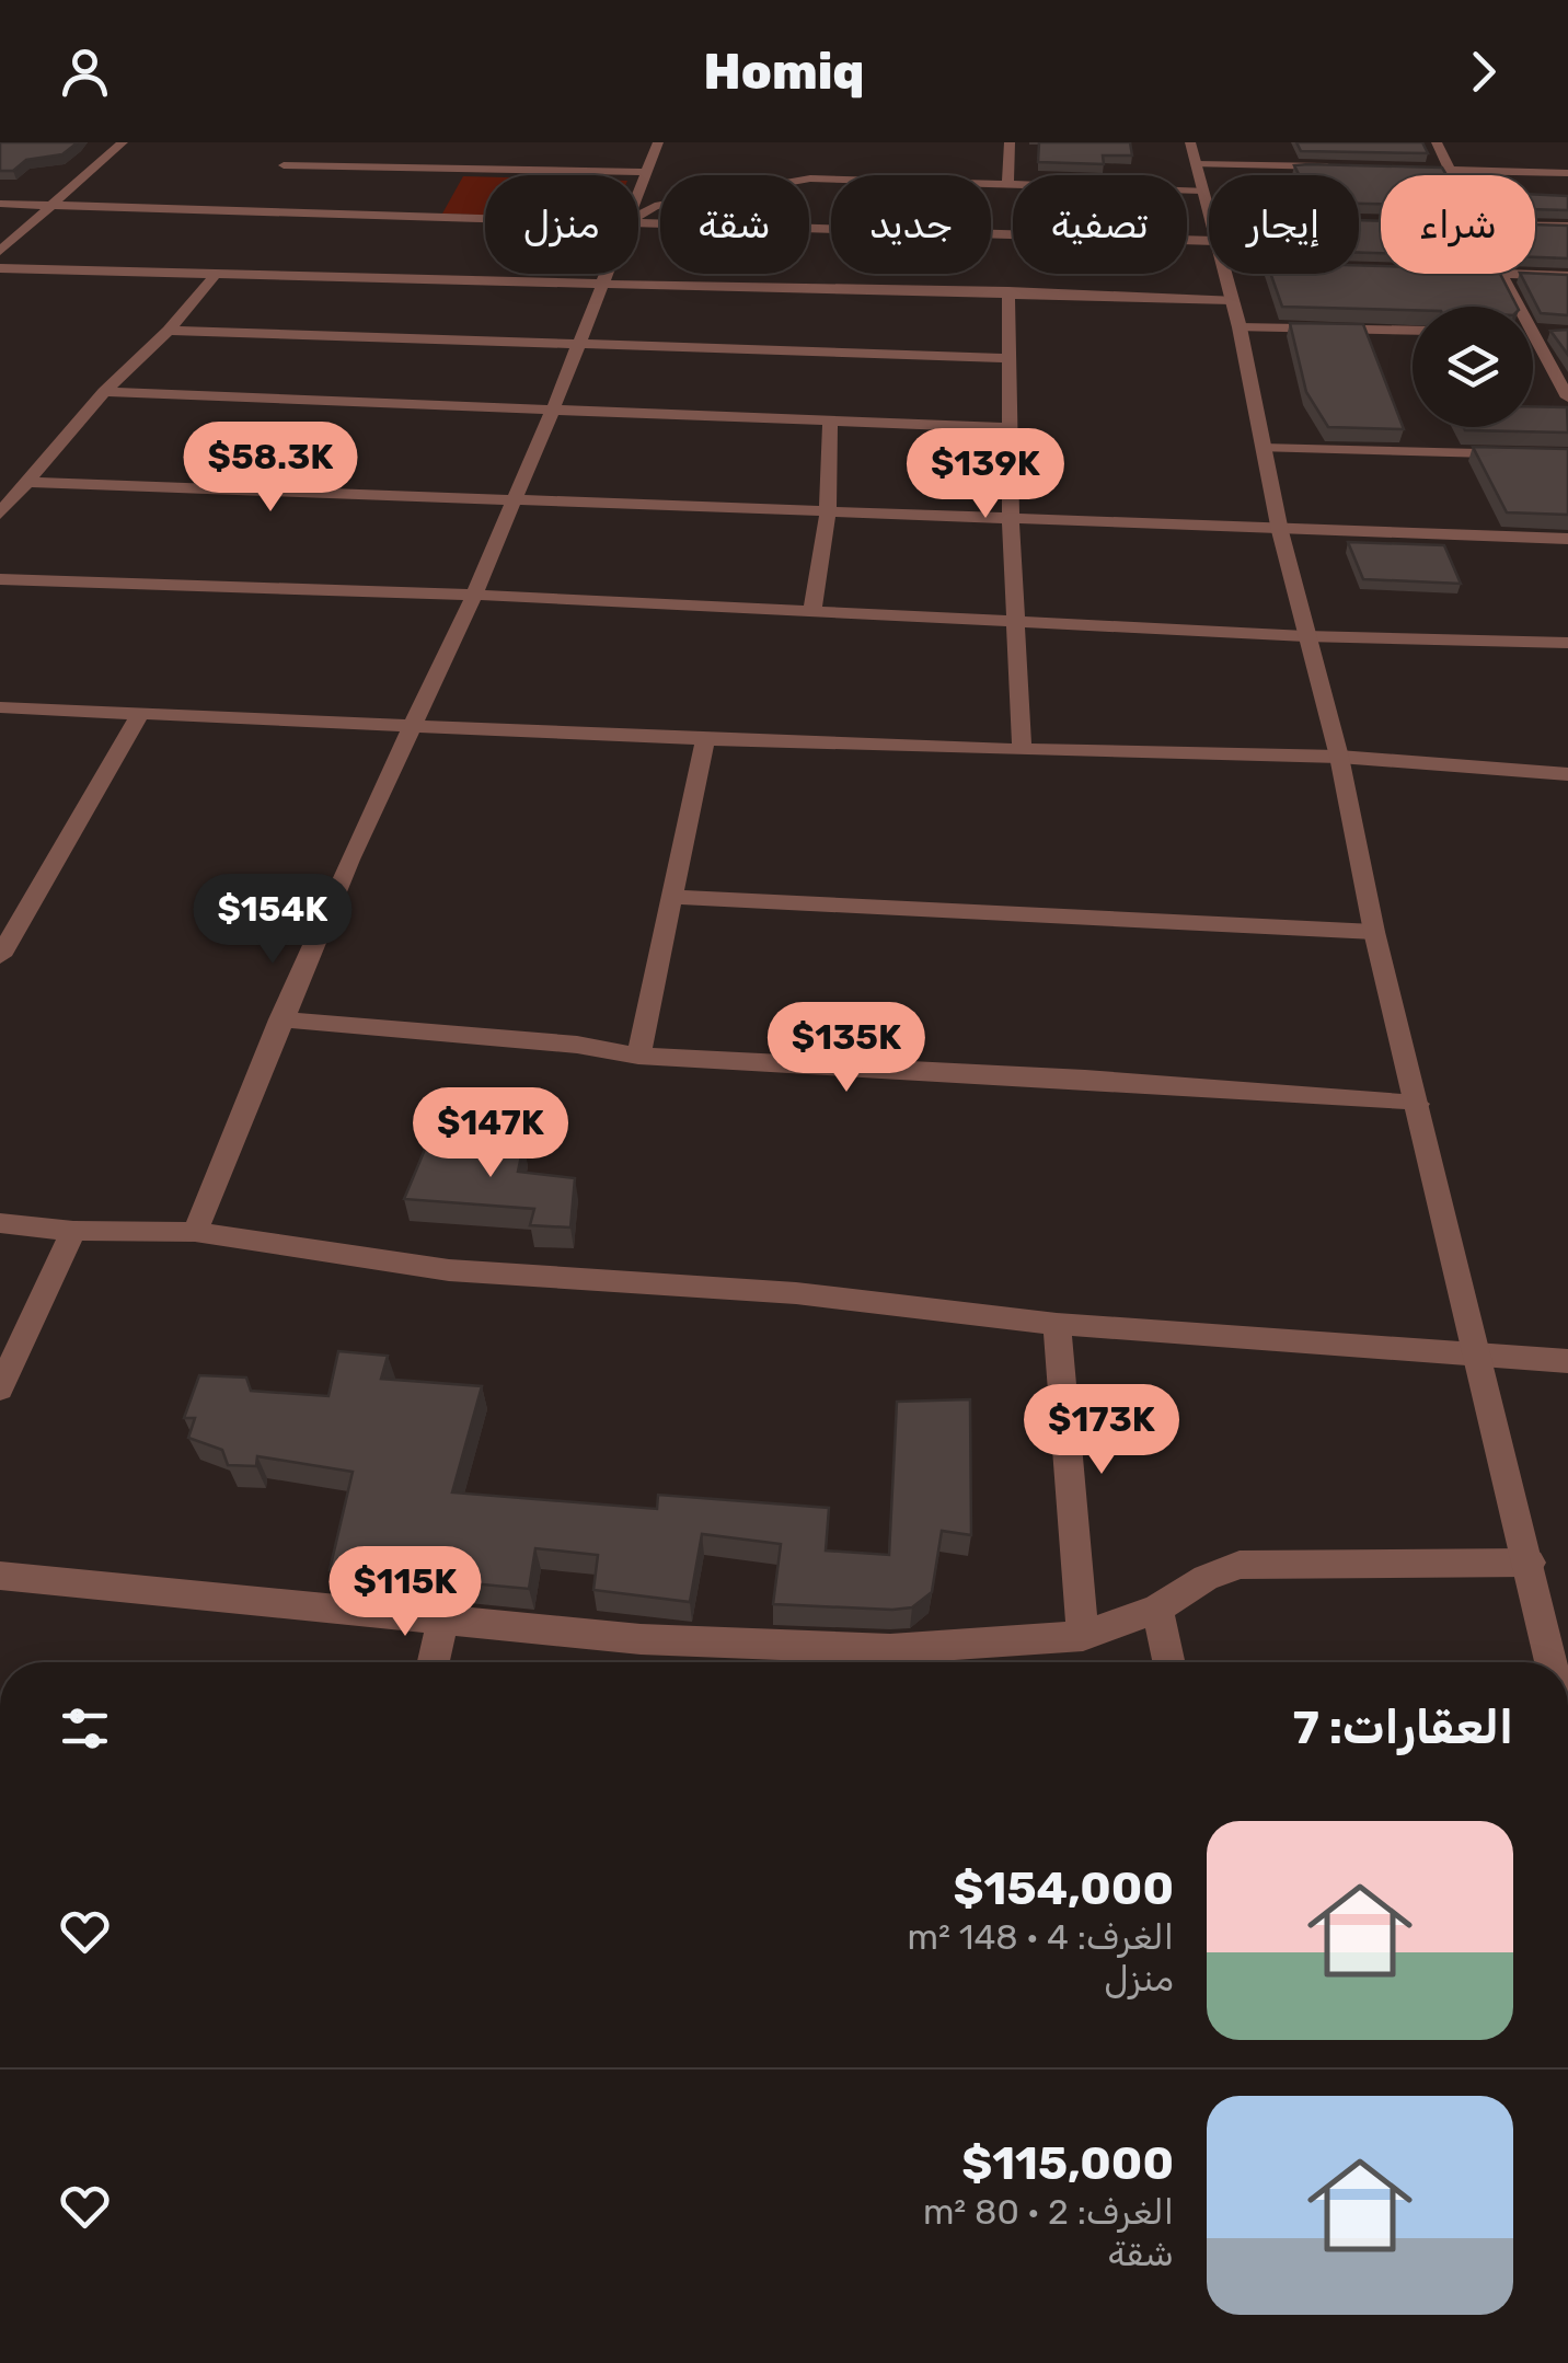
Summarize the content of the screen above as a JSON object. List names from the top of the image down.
{
  "page": {
    "header": "Homiq",
    "chip": [
      "شراء",
      "إيجار",
      "تصفية",
      "جديد",
      "شقة",
      "منزل"
    ],
    "price": [
      "$58.3K",
      "$139K",
      "$154K",
      "$135K",
      "$147K",
      "$173K",
      "$115K"
    ],
    "heading": "العقارات: 7",
    "list": [
      {
        "name": "$154,000",
        "note": "الغرف: 4 · 148 m² · منزل"
      },
      {
        "name": "$115,000",
        "note": "الغرف: 2 · 80 m² · شقة"
      }
    ]
  }
}
